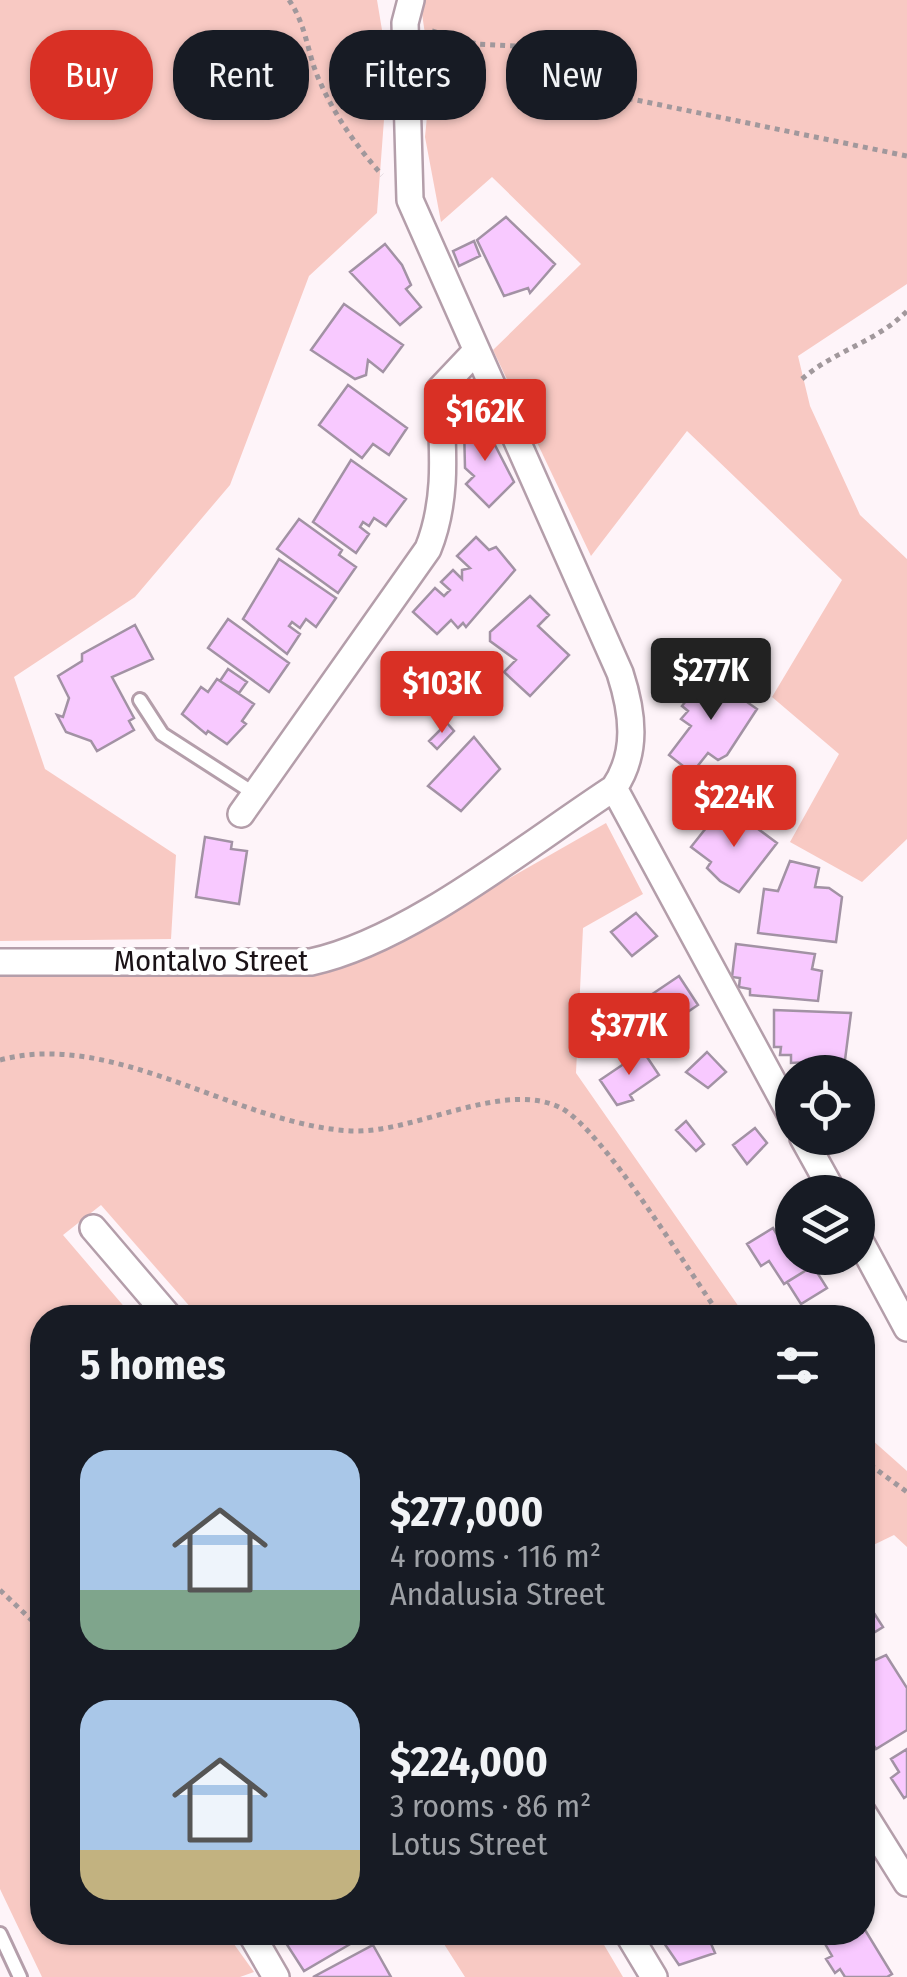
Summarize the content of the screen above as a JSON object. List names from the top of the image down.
{
  "streets": {
    "street": ["Montalvo Street"]
  },
  "page": {
    "chip": [
      "Buy",
      "Rent",
      "Filters",
      "New"
    ],
    "price": [
      "$162K",
      "$277K",
      "$103K",
      "$224K",
      "$377K"
    ],
    "heading": "5 homes",
    "list": [
      {
        "name": "$277,000",
        "note": "4 rooms · 116 m² · Andalusia Street"
      },
      {
        "name": "$224,000",
        "note": "3 rooms · 86 m² · Lotus Street"
      }
    ]
  }
}
